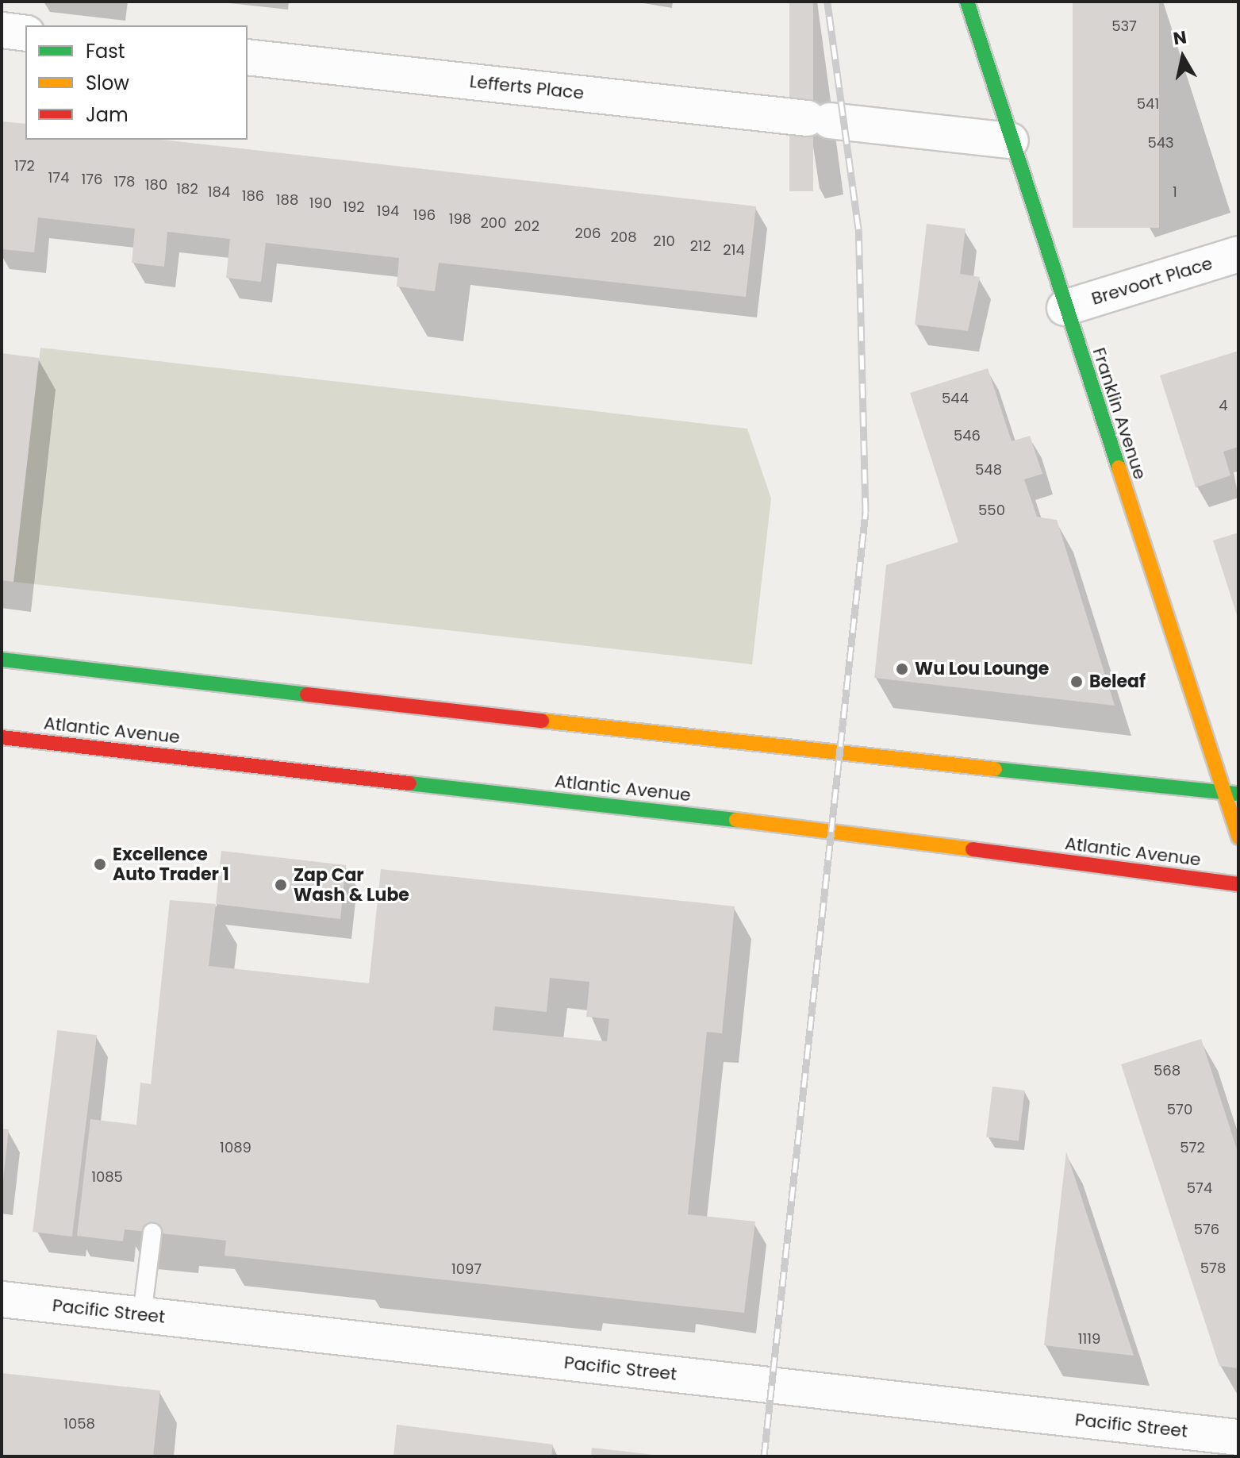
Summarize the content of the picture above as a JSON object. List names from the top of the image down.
{
  "streets": {
    "main road": ["Franklin Avenue", "Atlantic Avenue"],
    "street": ["Lefferts Place", "Brevoort Place", "Pacific Street"]
  },
  "crossings": [
    ["Lefferts Place", "Franklin Avenue"],
    ["Brevoort Place", "Franklin Avenue"]
  ],
  "places": [
    "Wu Lou Lounge",
    "Beleaf",
    "Excellence Auto Trader 1",
    "Zap Car Wash & Lube"
  ],
  "house_numbers": [
    "537",
    "541",
    "543",
    "172",
    "174",
    "176",
    "178",
    "180",
    "182",
    "184",
    "1",
    "186",
    "188",
    "190",
    "192",
    "194",
    "196",
    "198",
    "200",
    "202",
    "206",
    "208",
    "210",
    "212",
    "214",
    "544",
    "4",
    "546",
    "548",
    "550",
    "568",
    "570",
    "1089",
    "572",
    "1085",
    "574",
    "576",
    "578",
    "1097",
    "1119",
    "1058"
  ],
  "legend": ["Fast", "Slow", "Jam"],
  "north": "top"
}
